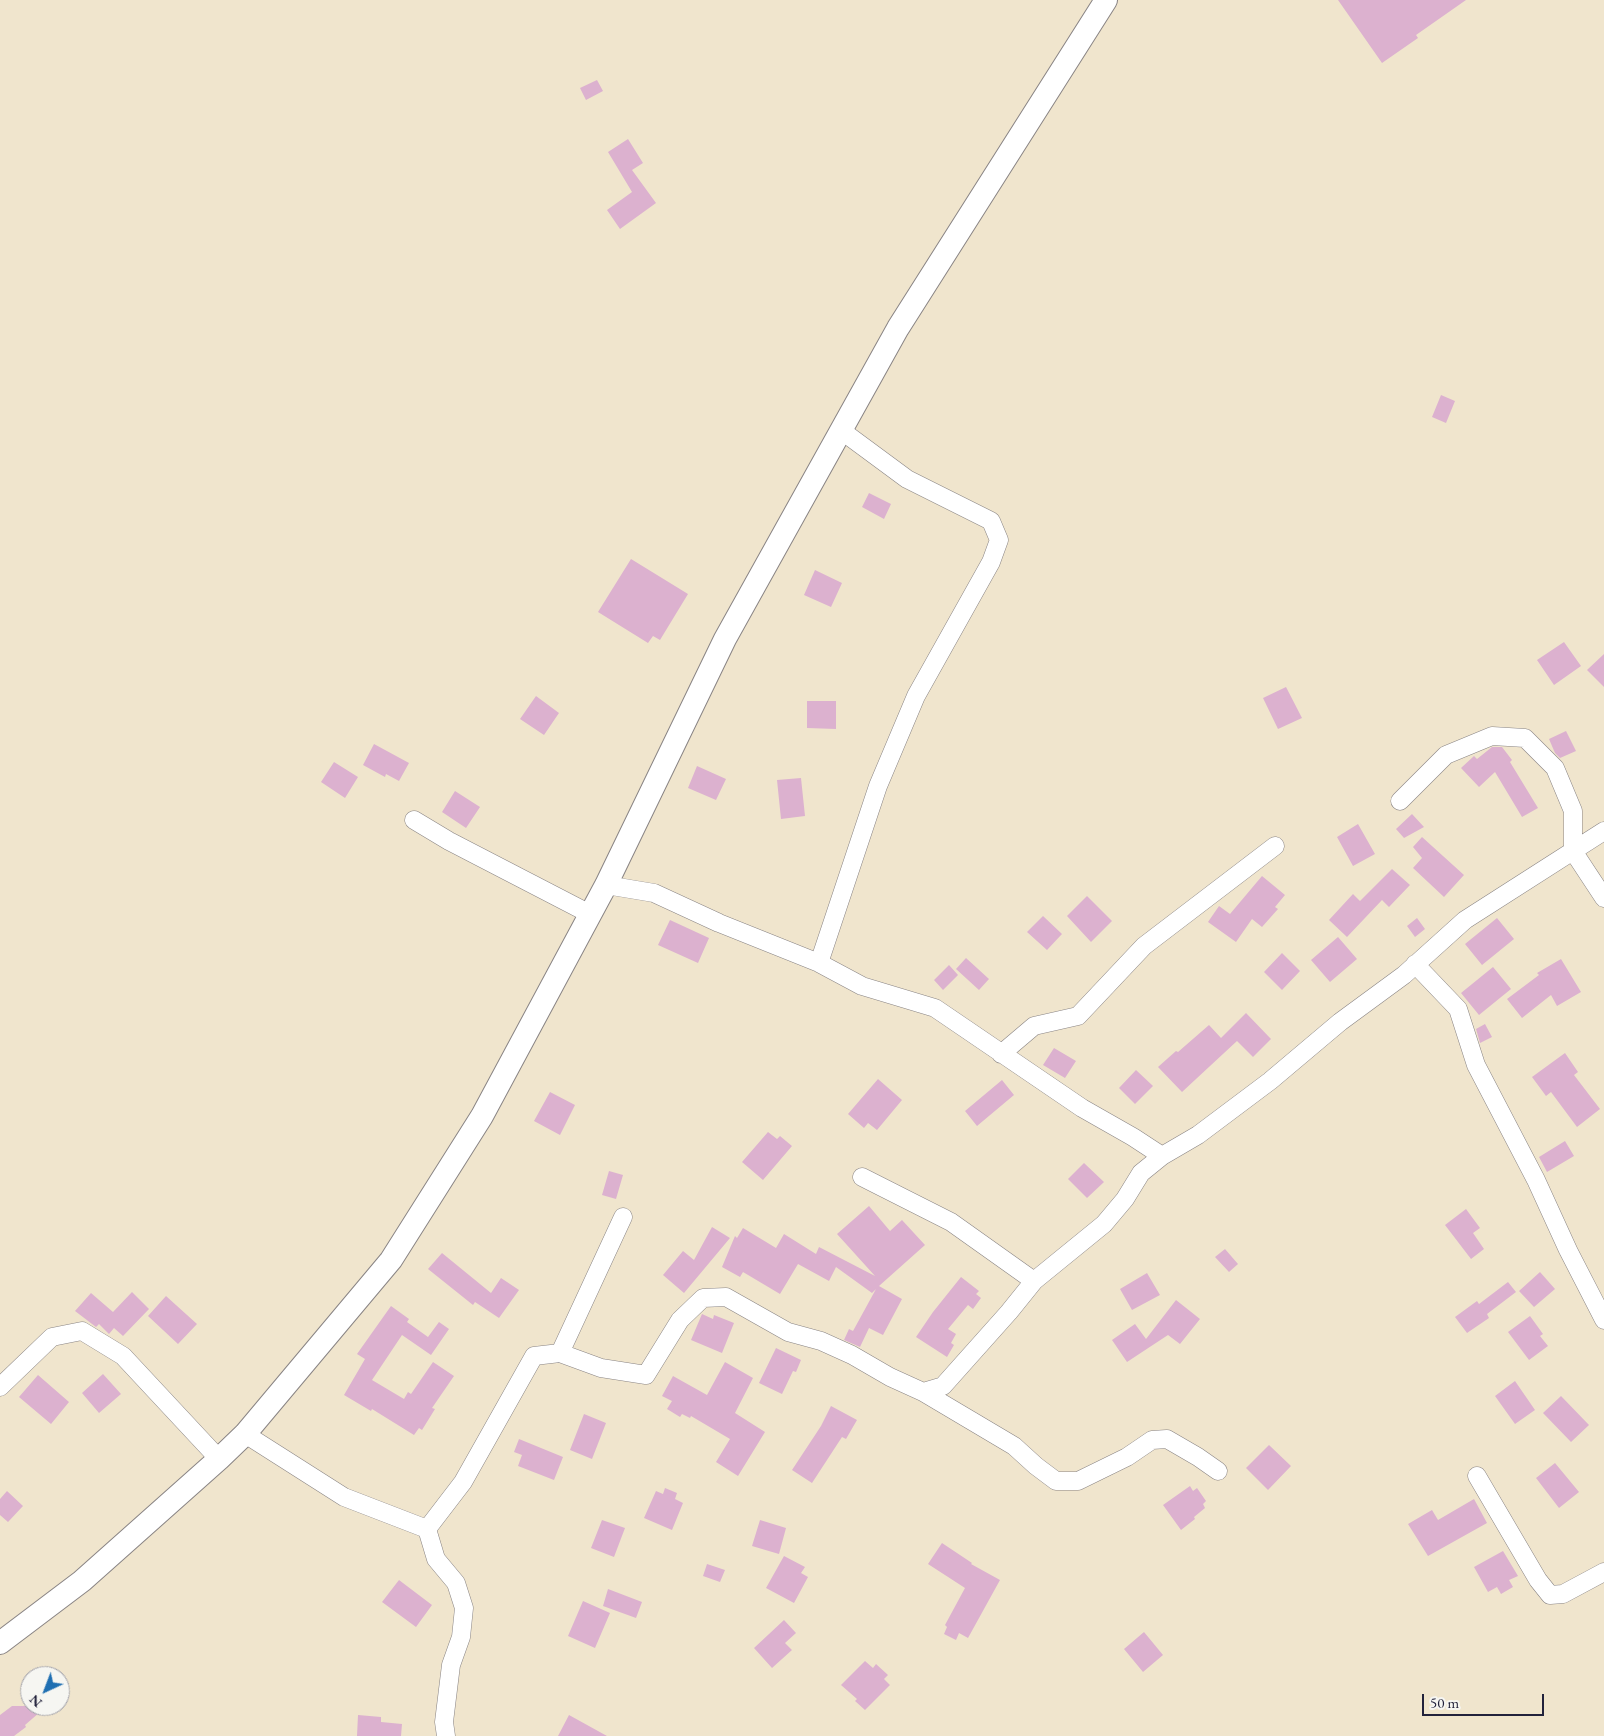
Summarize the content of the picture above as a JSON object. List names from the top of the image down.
{
  "scale_bar": "50 m",
  "north": "bottom left"
}
